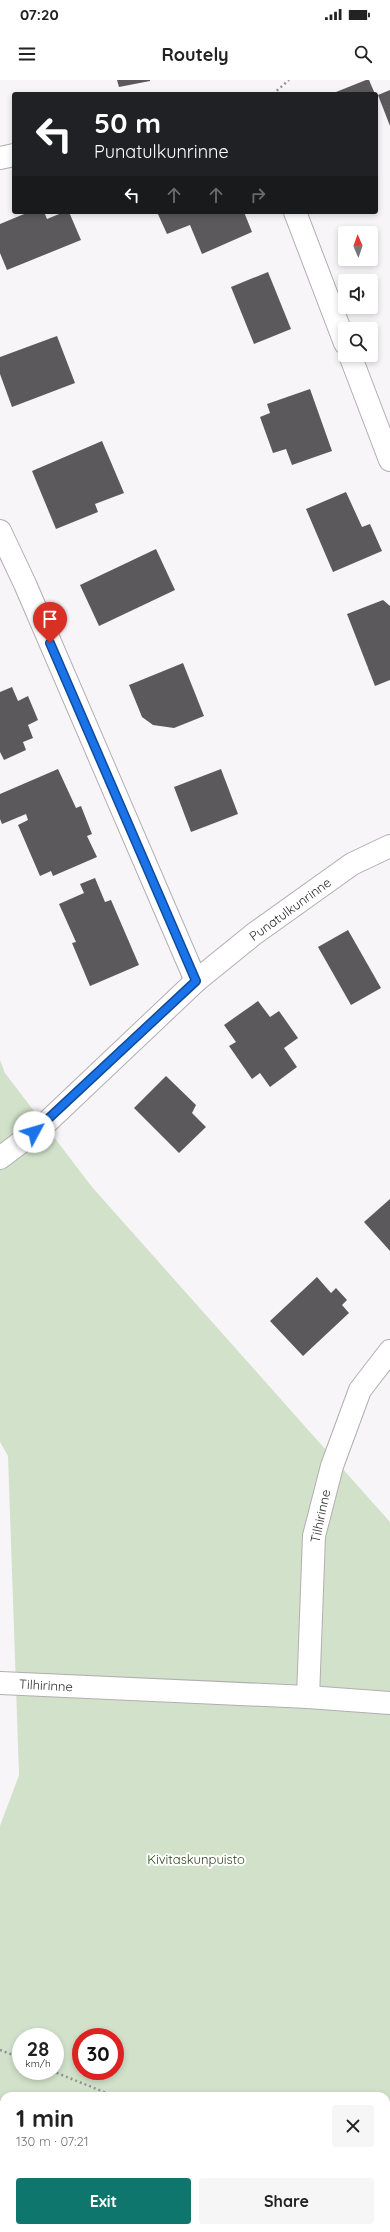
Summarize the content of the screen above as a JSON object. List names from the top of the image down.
{
  "streets": {
    "street": ["Punatulkunrinne", "Tilhirinne"]
  },
  "parks": ["Kivitaskunpuisto"],
  "north": "top",
  "page": {
    "status": "07:20",
    "header": "Routely",
    "turn": ["50 m", "Punatulkunrinne"],
    "speed": "28 km/h",
    "limit": "30",
    "heading": ["1 min", "130 m · 07:21"],
    "buttons": ["Exit", "Share"]
  }
}
